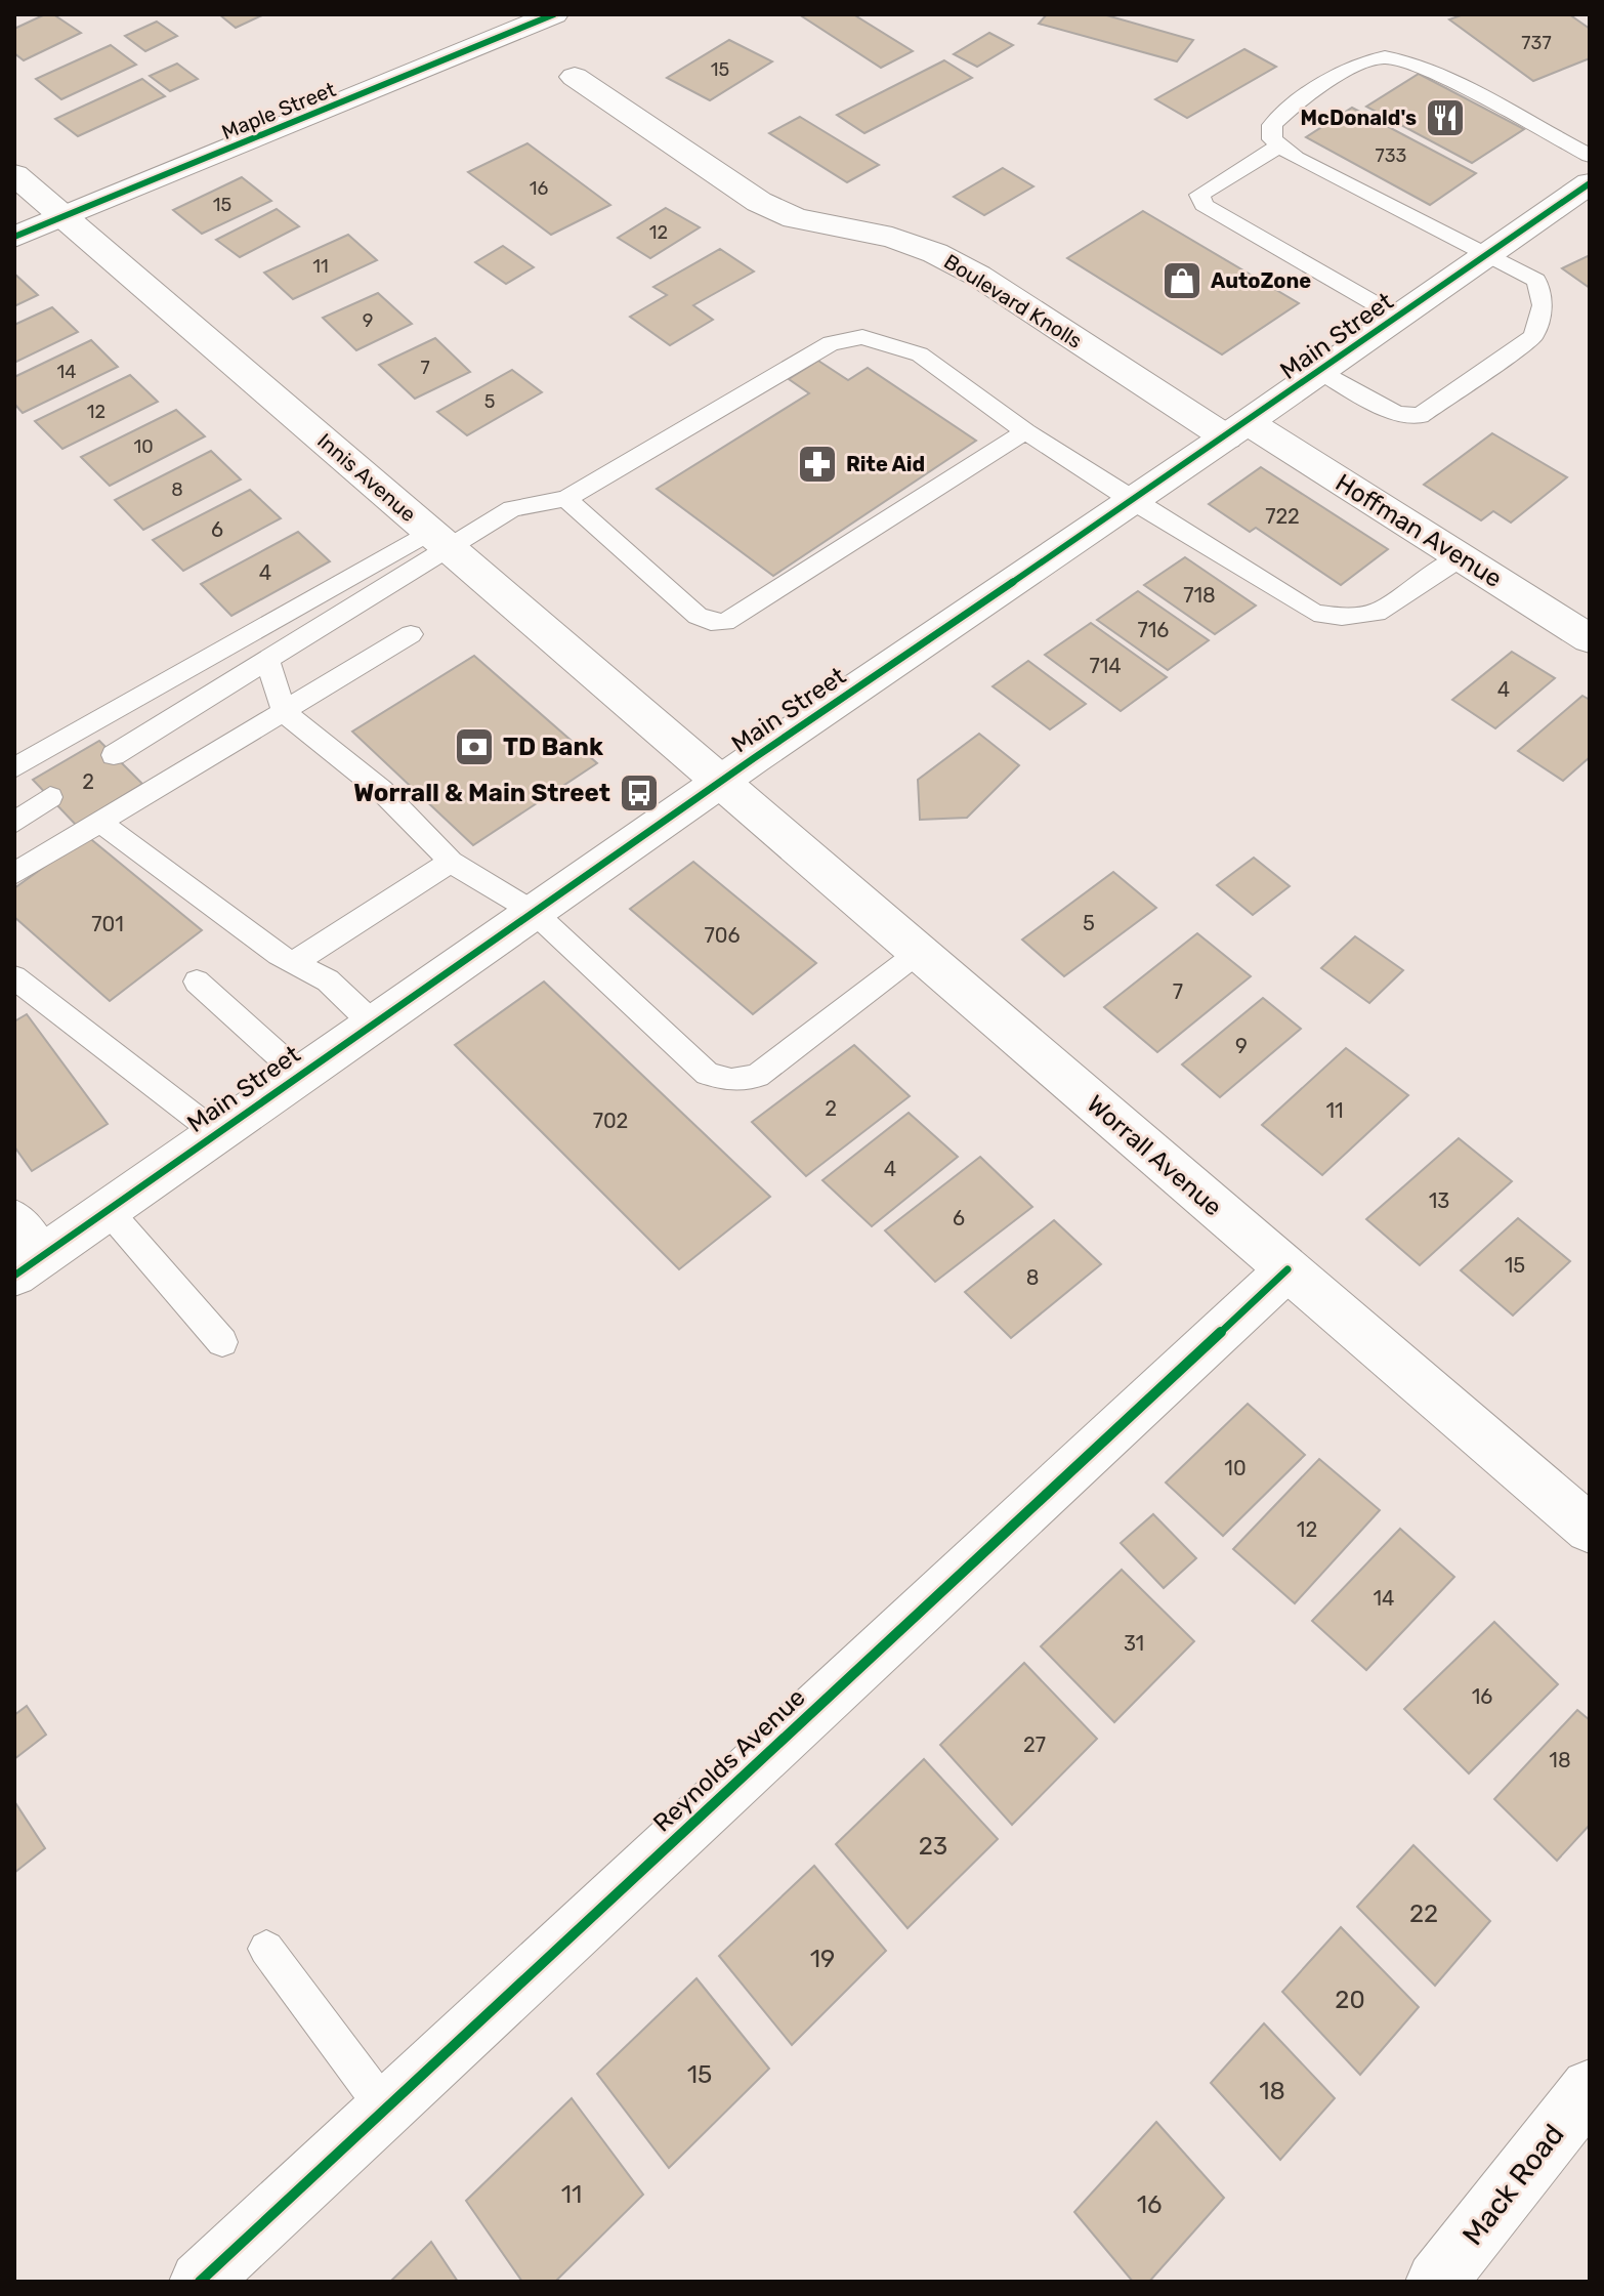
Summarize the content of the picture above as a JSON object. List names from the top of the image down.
{
  "streets": {
    "main road": [
      "Maple Street",
      "Boulevard Knolls",
      "Main Street",
      "Innis Avenue",
      "Hoffman Avenue",
      "Worrall Avenue",
      "Reynolds Avenue",
      "Mack Road"
    ]
  },
  "crossings": [
    ["Maple Street", "Innis Avenue"],
    ["Boulevard Knolls", "Main Street"],
    ["Boulevard Knolls", "Hoffman Avenue"],
    ["Main Street", "Innis Avenue"],
    ["Main Street", "Hoffman Avenue"],
    ["Main Street", "Worrall Avenue"],
    ["Innis Avenue", "Worrall Avenue"],
    ["Worrall Avenue", "Reynolds Avenue"]
  ],
  "places": {
    "restaurant": ["McDonald's"],
    "shop": ["AutoZone"],
    "pharmacy": ["Rite Aid"],
    "bank": ["TD Bank"],
    "bus stop": ["Worrall & Main Street"]
  },
  "house_numbers": [
    "737",
    "15",
    "733",
    "16",
    "15",
    "12",
    "11",
    "9",
    "7",
    "14",
    "5",
    "12",
    "10",
    "8",
    "722",
    "6",
    "4",
    "718",
    "716",
    "714",
    "4",
    "2",
    "5",
    "701",
    "706",
    "7",
    "9",
    "2",
    "11",
    "702",
    "4",
    "13",
    "6",
    "15",
    "8",
    "10",
    "12",
    "14",
    "31",
    "16",
    "27",
    "18",
    "23",
    "22",
    "19",
    "20",
    "15",
    "18",
    "11",
    "16"
  ]
}
